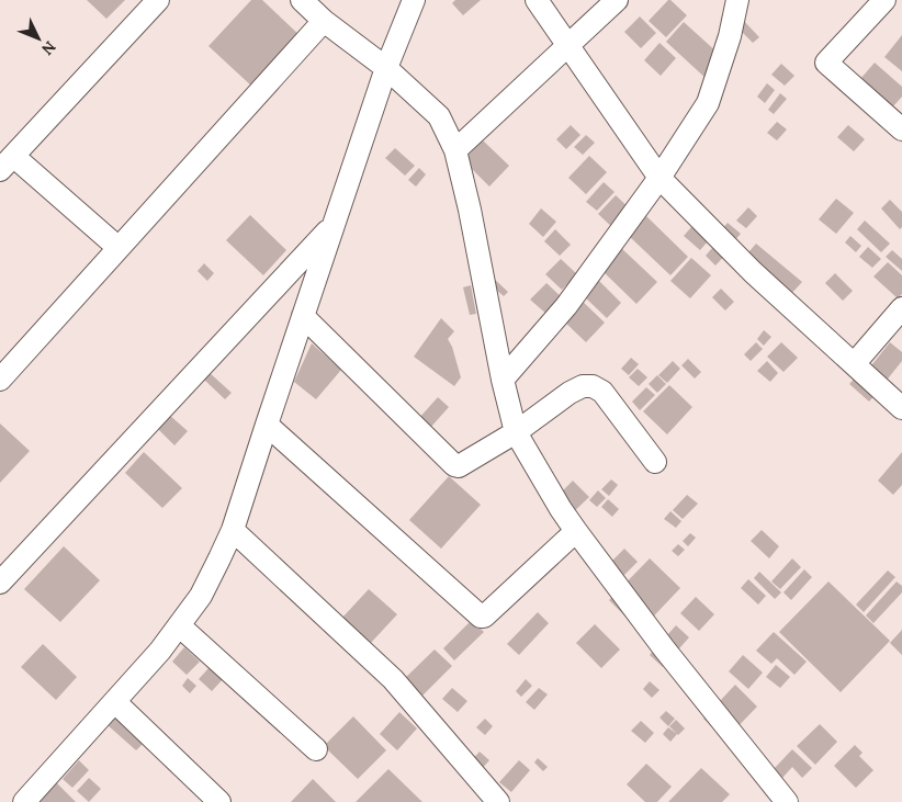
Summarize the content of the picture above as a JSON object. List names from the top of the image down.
{
  "north": "bottom right"
}
